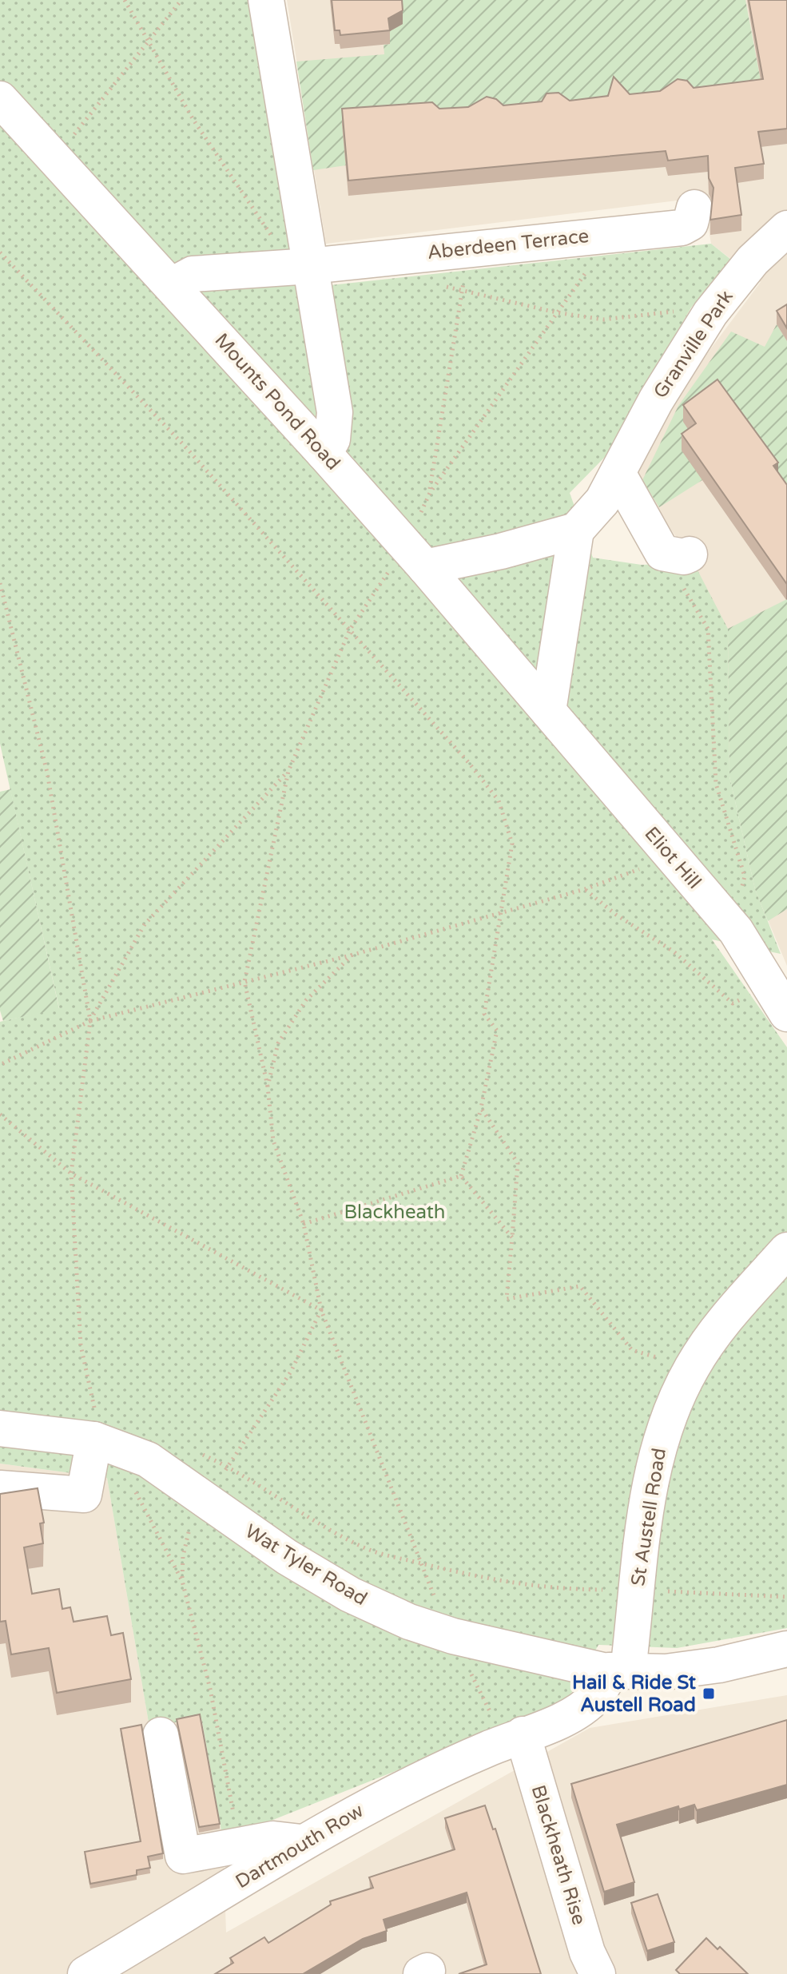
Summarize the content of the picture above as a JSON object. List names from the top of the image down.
{
  "streets": {
    "street": [
      "Aberdeen Terrace",
      "Granville Park",
      "Mounts Pond Road",
      "Eliot Hill",
      "St Austell Road",
      "Wat Tyler Road",
      "Dartmouth Row",
      "Blackheath Rise"
    ]
  },
  "crossings": [
    ["Aberdeen Terrace", "Mounts Pond Road"],
    ["Mounts Pond Road", "Eliot Hill"],
    ["St Austell Road", "Wat Tyler Road"],
    ["St Austell Road", "Dartmouth Row"],
    ["Wat Tyler Road", "Dartmouth Row"],
    ["Dartmouth Row", "Blackheath Rise"]
  ],
  "parks": ["Blackheath"],
  "places": {
    "transit": ["Hail & Ride St Austell Road"]
  }
}
